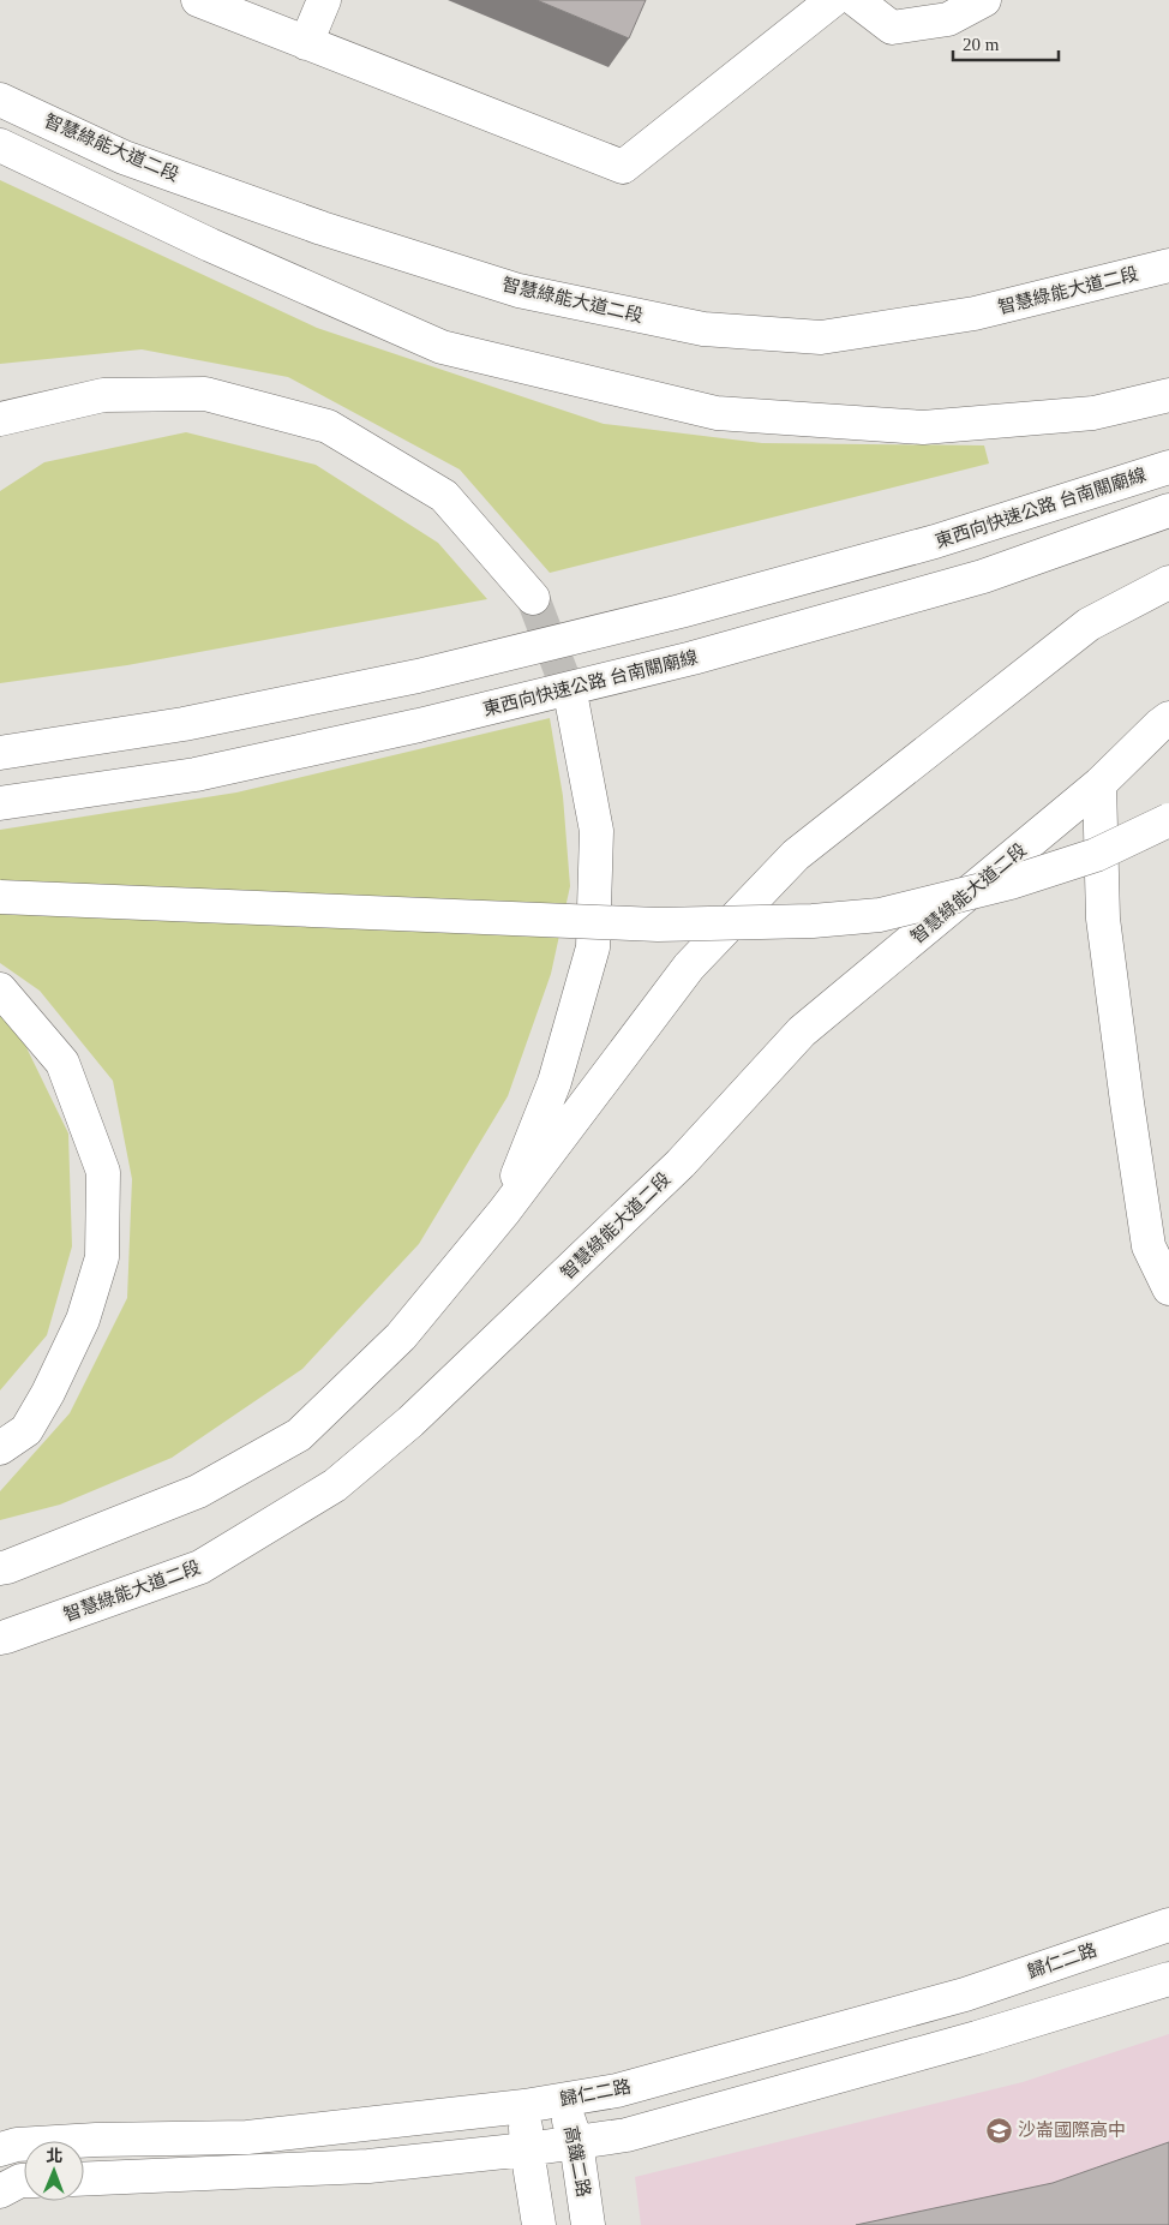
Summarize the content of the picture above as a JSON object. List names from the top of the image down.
{
  "streets": {
    "main road": [
      "智慧綠能大道二段",
      "東西向快速公路 台南關廟線",
      "歸仁二路",
      "高鐵二路"
    ]
  },
  "crossings": [
    ["歸仁二路", "高鐵二路"]
  ],
  "places": {
    "school or university": ["沙崙國際高中"]
  },
  "scale_bar": "20 m",
  "north": "top"
}
